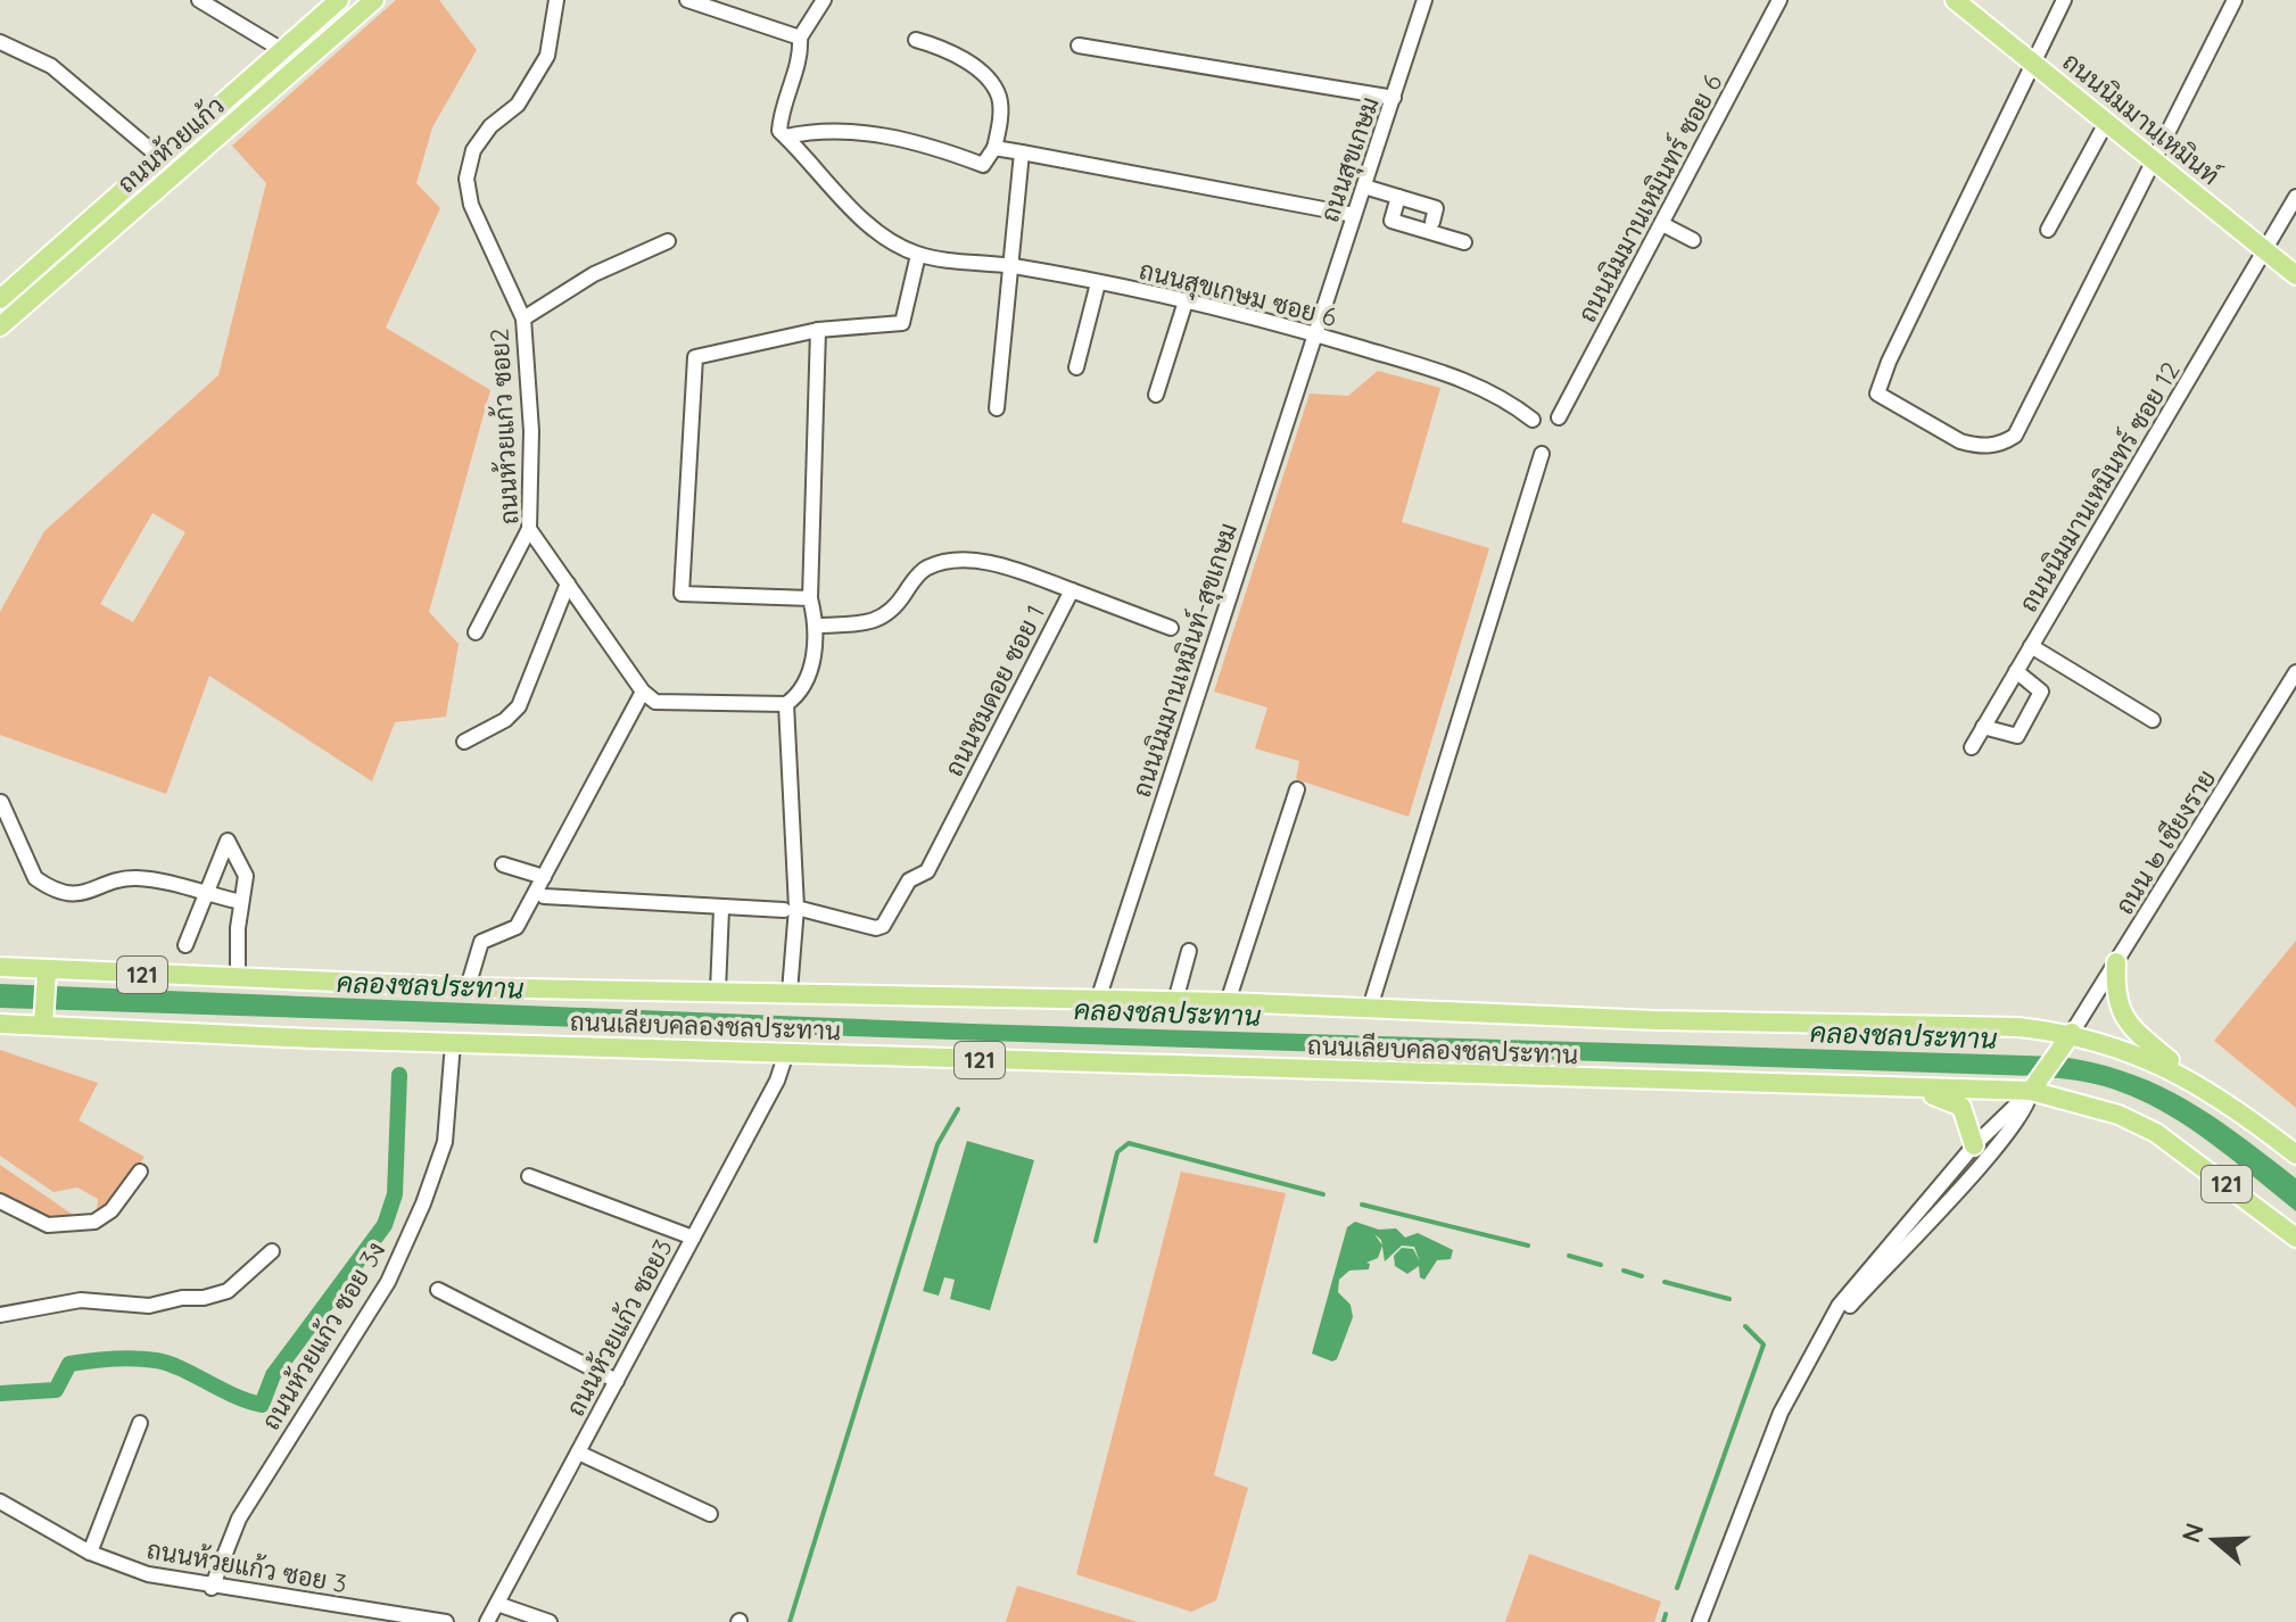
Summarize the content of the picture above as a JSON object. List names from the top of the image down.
{
  "streets": {
    "main road": [
      "ถนนนิมมานเหมินท์",
      "ถนนห้วยแก้ว",
      "121",
      "ถนนเลียบคลองชลประทาน"
    ],
    "street": [
      "ถนนสุขเกษม",
      "ถนนนิมมานเหมินทร์ ซอย 6",
      "ถนนสุขเกษม ซอย 6",
      "ถนนห้วยแก้ว ซอย2",
      "ถนนนิมมานเหมินทร์ ซอย 12",
      "ถนนนิมมานเหมินท์-สุขเกษม",
      "ถนนชมดอย ซอย 1",
      "ถนน ๒ เชียงราย",
      "ถนนห้วยแก้ว ซอย3",
      "ถนนห้วยแก้ว ซอย 3ง",
      "ถนนห้วยแก้ว ซอย 3"
    ]
  },
  "crossings": [
    ["ถนนนิมมานเหมินท์", "ถนนนิมมานเหมินทร์ ซอย 12"],
    ["ถนนสุขเกษม", "ถนนสุขเกษม ซอย 6"],
    ["ถนนสุขเกษม", "ถนนนิมมานเหมินท์-สุขเกษม"],
    ["ถนนสุขเกษม ซอย 6", "ถนนนิมมานเหมินท์-สุขเกษม"],
    ["ถนนนิมมานเหมินท์-สุขเกษม", "ถนนเลียบคลองชลประทาน"],
    ["ถนน ๒ เชียงราย", "ถนนเลียบคลองชลประทาน"],
    ["ถนนเลียบคลองชลประทาน", "ถนนห้วยแก้ว ซอย3"],
    ["ถนนเลียบคลองชลประทาน", "ถนนห้วยแก้ว ซอย 3ง"],
    ["ถนนห้วยแก้ว ซอย 3ง", "ถนนห้วยแก้ว ซอย 3"]
  ],
  "water": ["คลองชลประทาน"],
  "north": "left"
}
